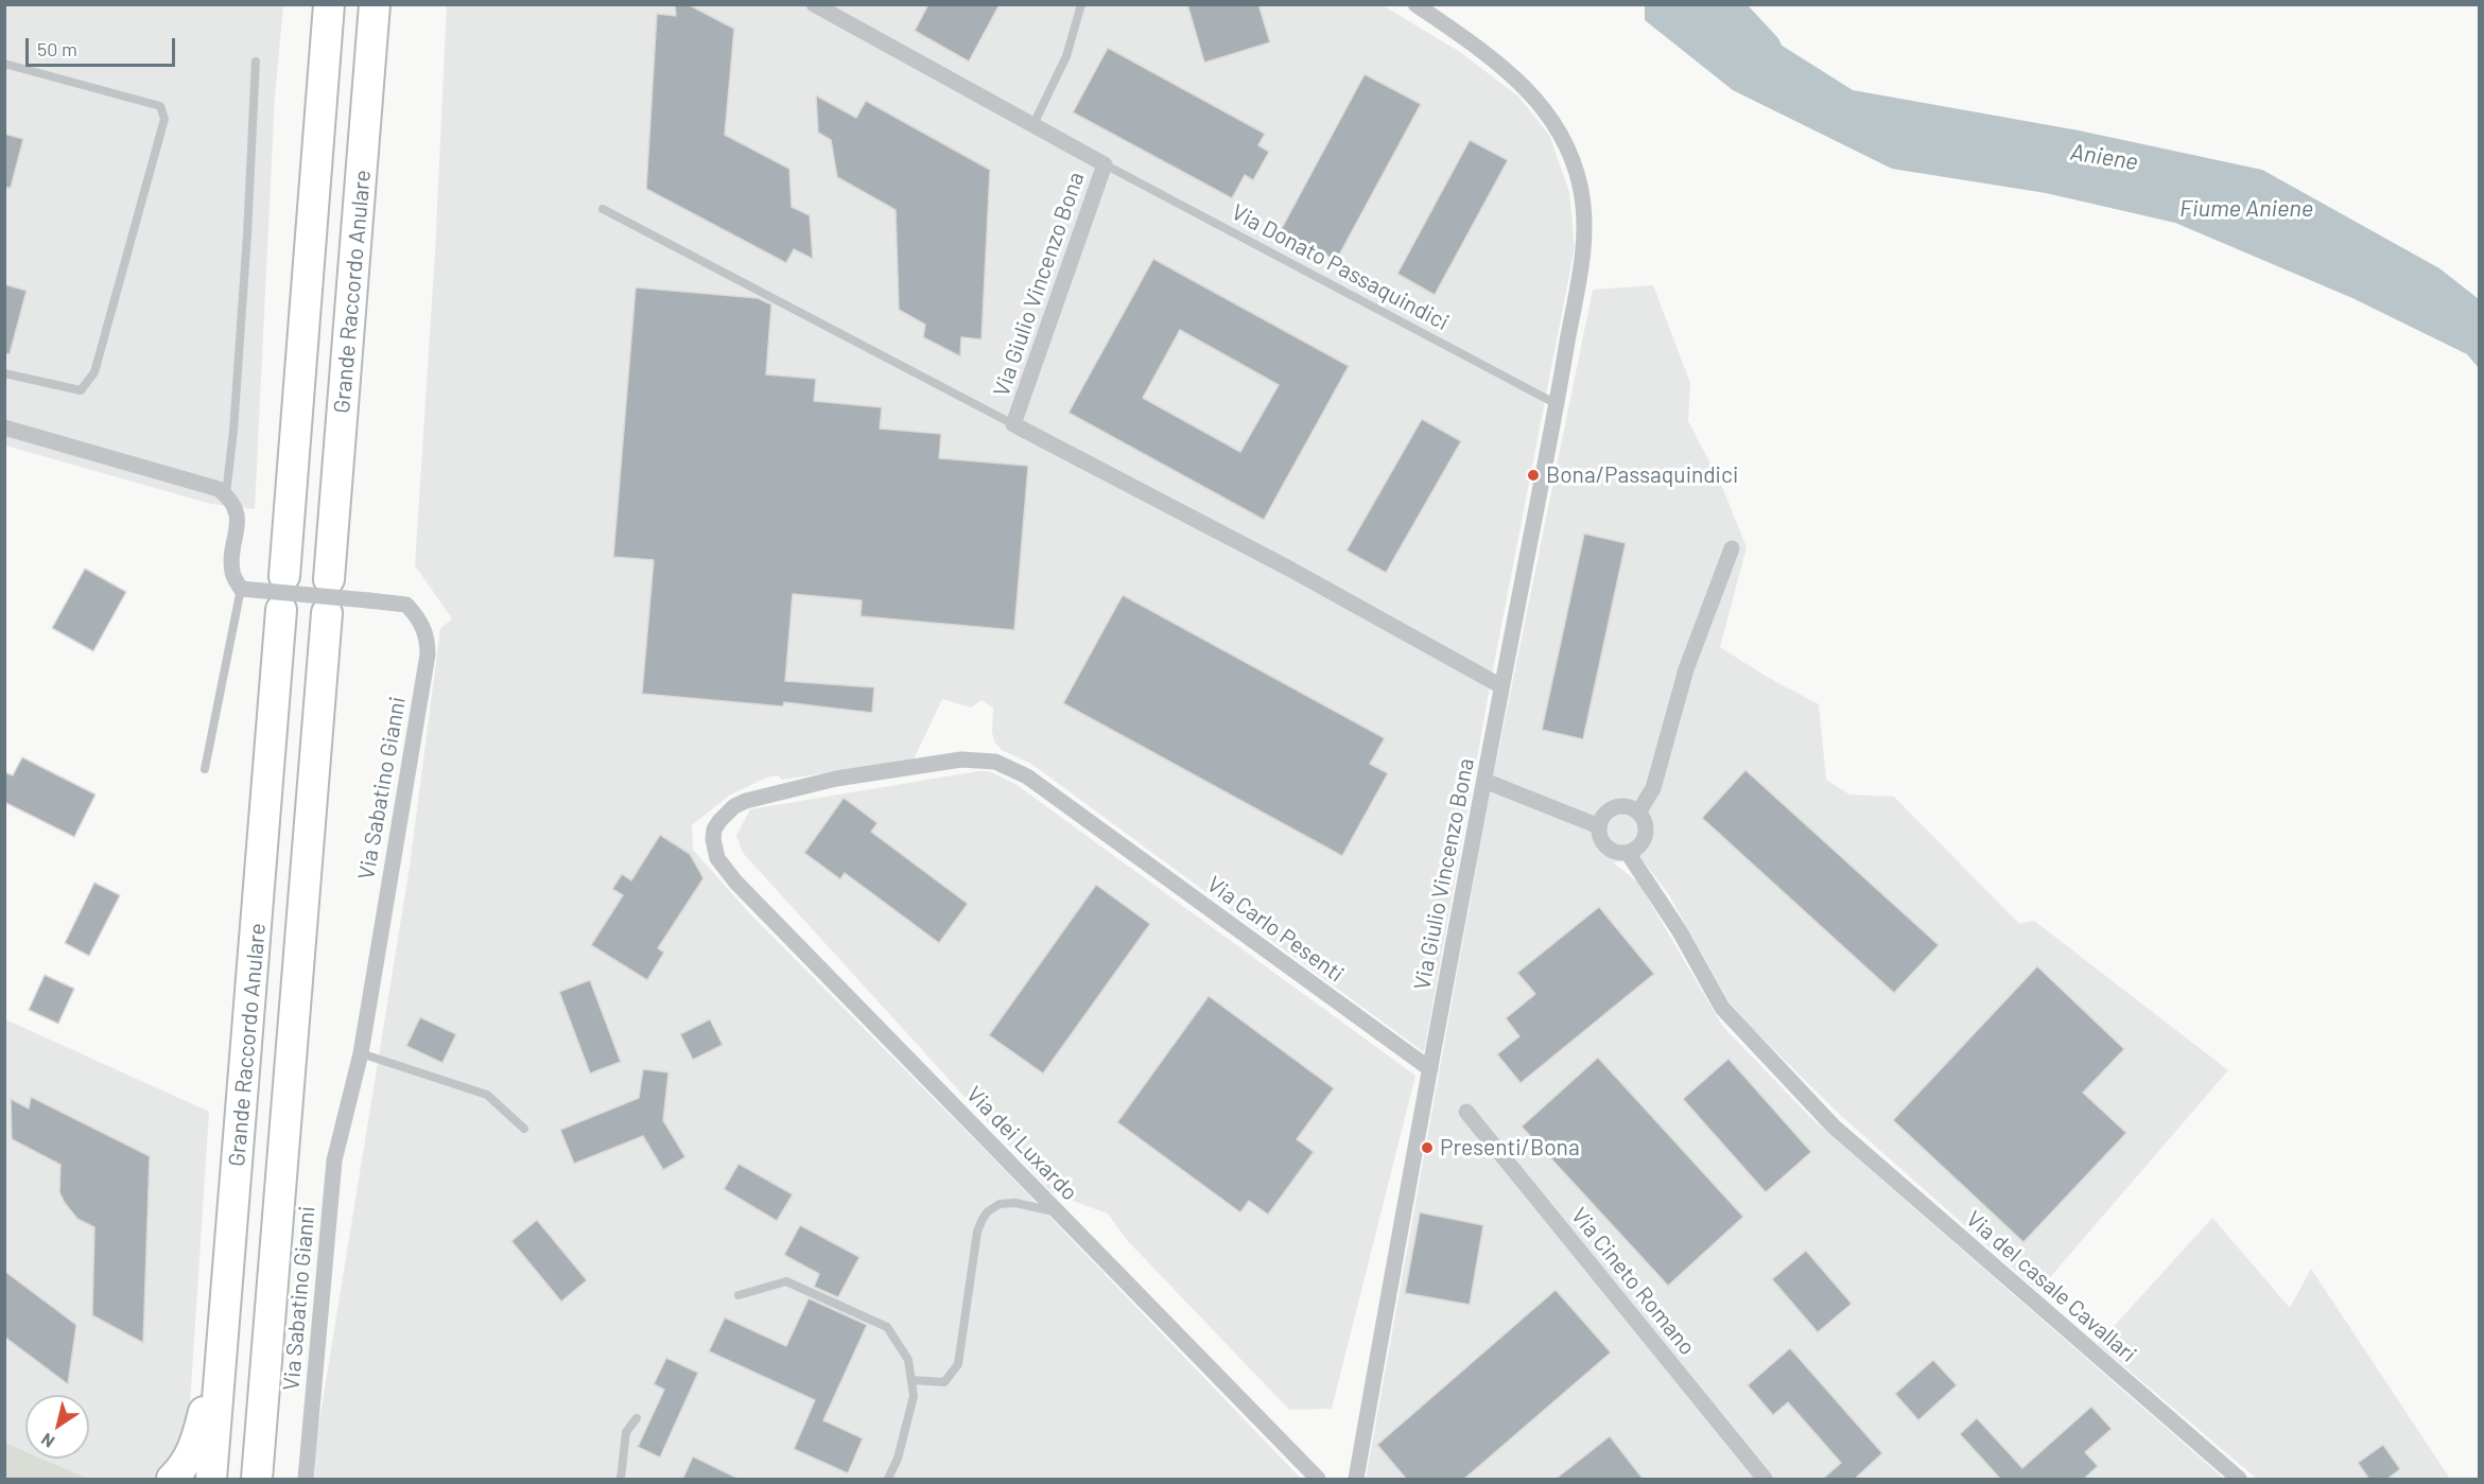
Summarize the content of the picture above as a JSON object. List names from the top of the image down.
{
  "streets": {
    "highway": ["Grande Raccordo Anulare"],
    "street": [
      "Via Giulio Vincenzo Bona",
      "Via Sabatino Gianni",
      "Via Carlo Pesenti",
      "Via dei Luxardo",
      "Via Cineto Romano",
      "Via del casale Cavallari"
    ],
    "lane": ["Via Donato Passaquindici"]
  },
  "crossings": [
    ["Via Donato Passaquindici", "Via Giulio Vincenzo Bona"],
    ["Via Giulio Vincenzo Bona", "Via Carlo Pesenti"],
    ["Via Carlo Pesenti", "Via dei Luxardo"]
  ],
  "water": ["Aniene", "Fiume Aniene"],
  "places": ["Bona/Passaquindici", "Presenti/Bona"],
  "scale_bar": "50 m",
  "north": "bottom left"
}
